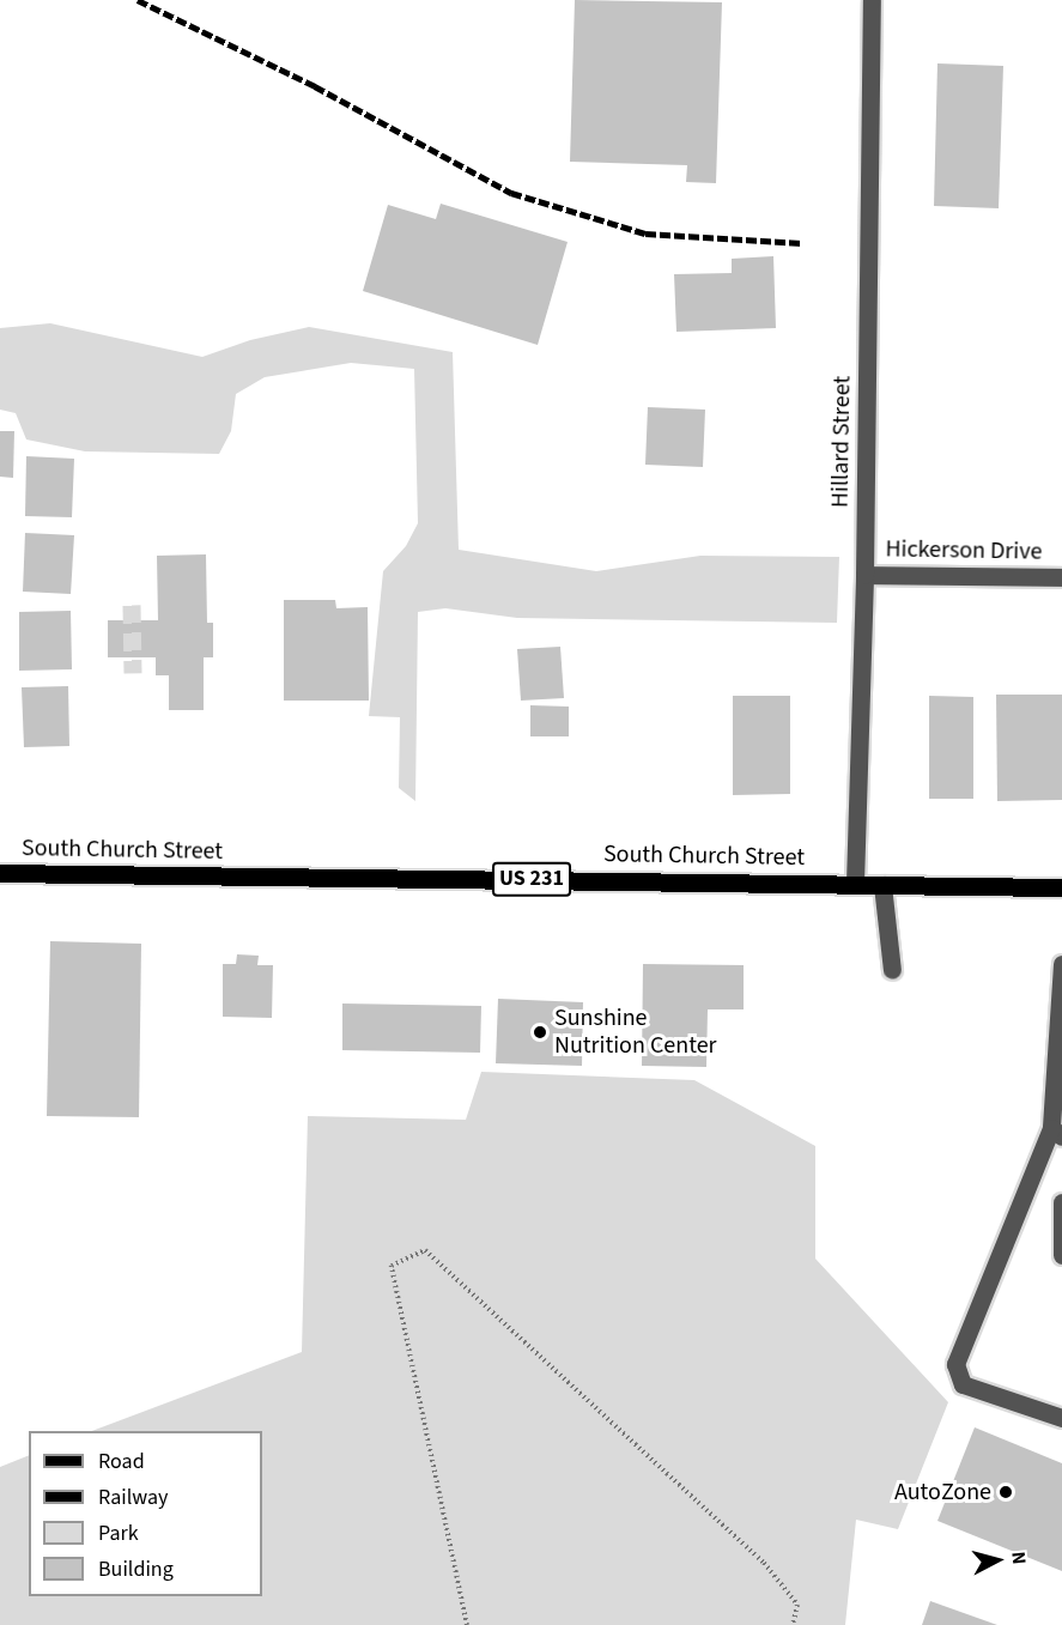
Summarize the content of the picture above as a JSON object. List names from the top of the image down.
{
  "streets": {
    "main road": ["South Church Street", "US 231"],
    "street": ["Hillard Street", "Hickerson Drive"]
  },
  "crossings": [
    ["Hillard Street", "Hickerson Drive"],
    ["Hillard Street", "South Church Street"]
  ],
  "places": ["Sunshine Nutrition Center", "AutoZone"],
  "legend": [
    "Road",
    "Railway",
    "Park",
    "Building"
  ],
  "north": "right"
}
